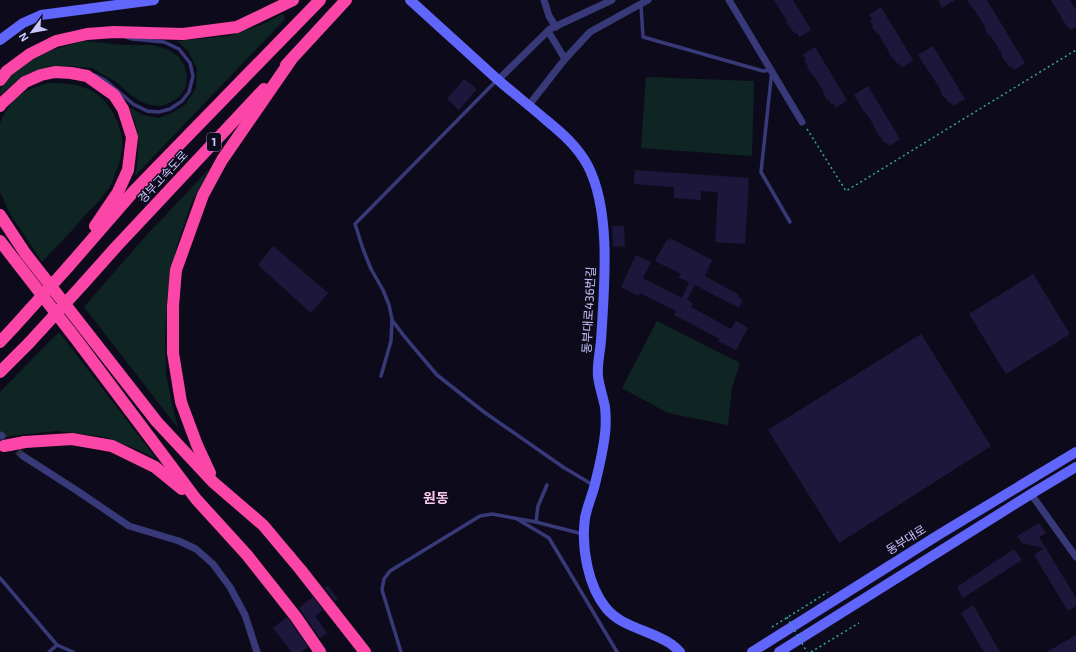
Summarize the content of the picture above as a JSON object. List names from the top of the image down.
{
  "streets": {
    "highway": ["1", "경부고속도로"],
    "street": ["동부대로436번길", "동부대로"]
  },
  "districts": ["원동"],
  "north": "bottom left"
}
